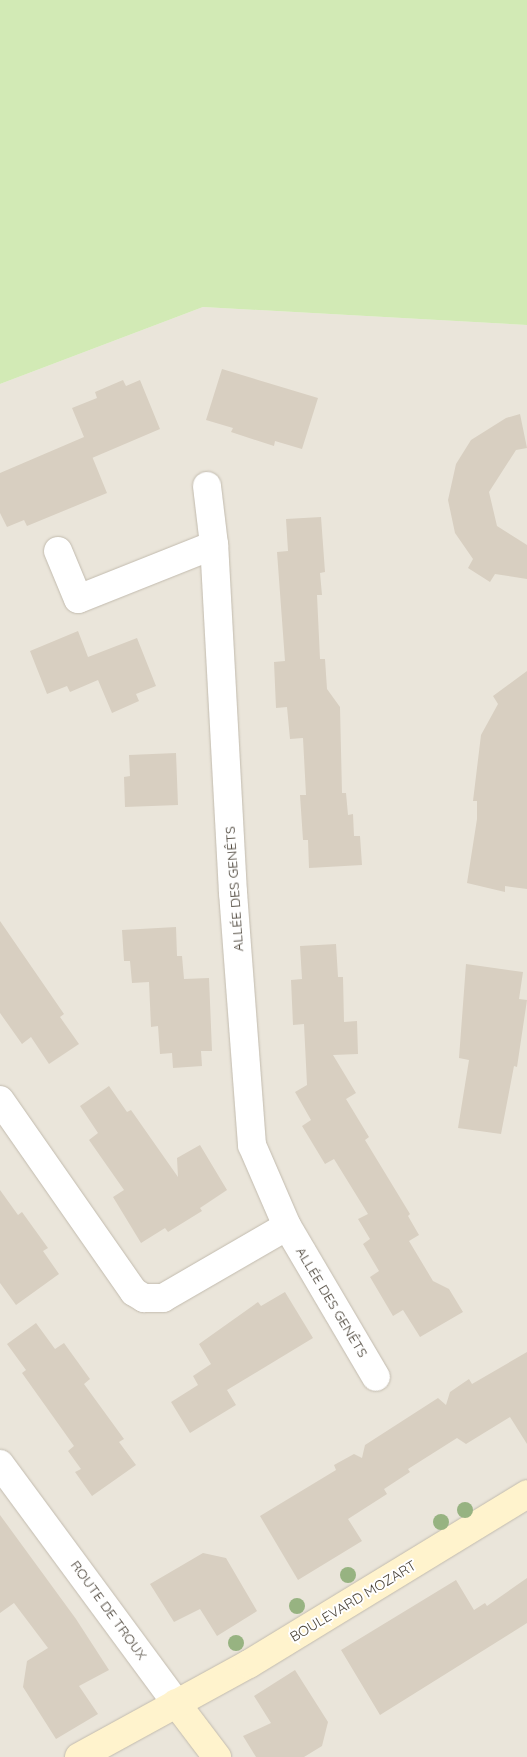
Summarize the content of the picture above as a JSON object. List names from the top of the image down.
{
  "streets": {
    "street": ["ALLÉE DES GENÊTS", "BOULEVARD MOZART", "ROUTE DE TROUX"]
  },
  "crossings": [
    ["BOULEVARD MOZART", "ROUTE DE TROUX"]
  ]
}
